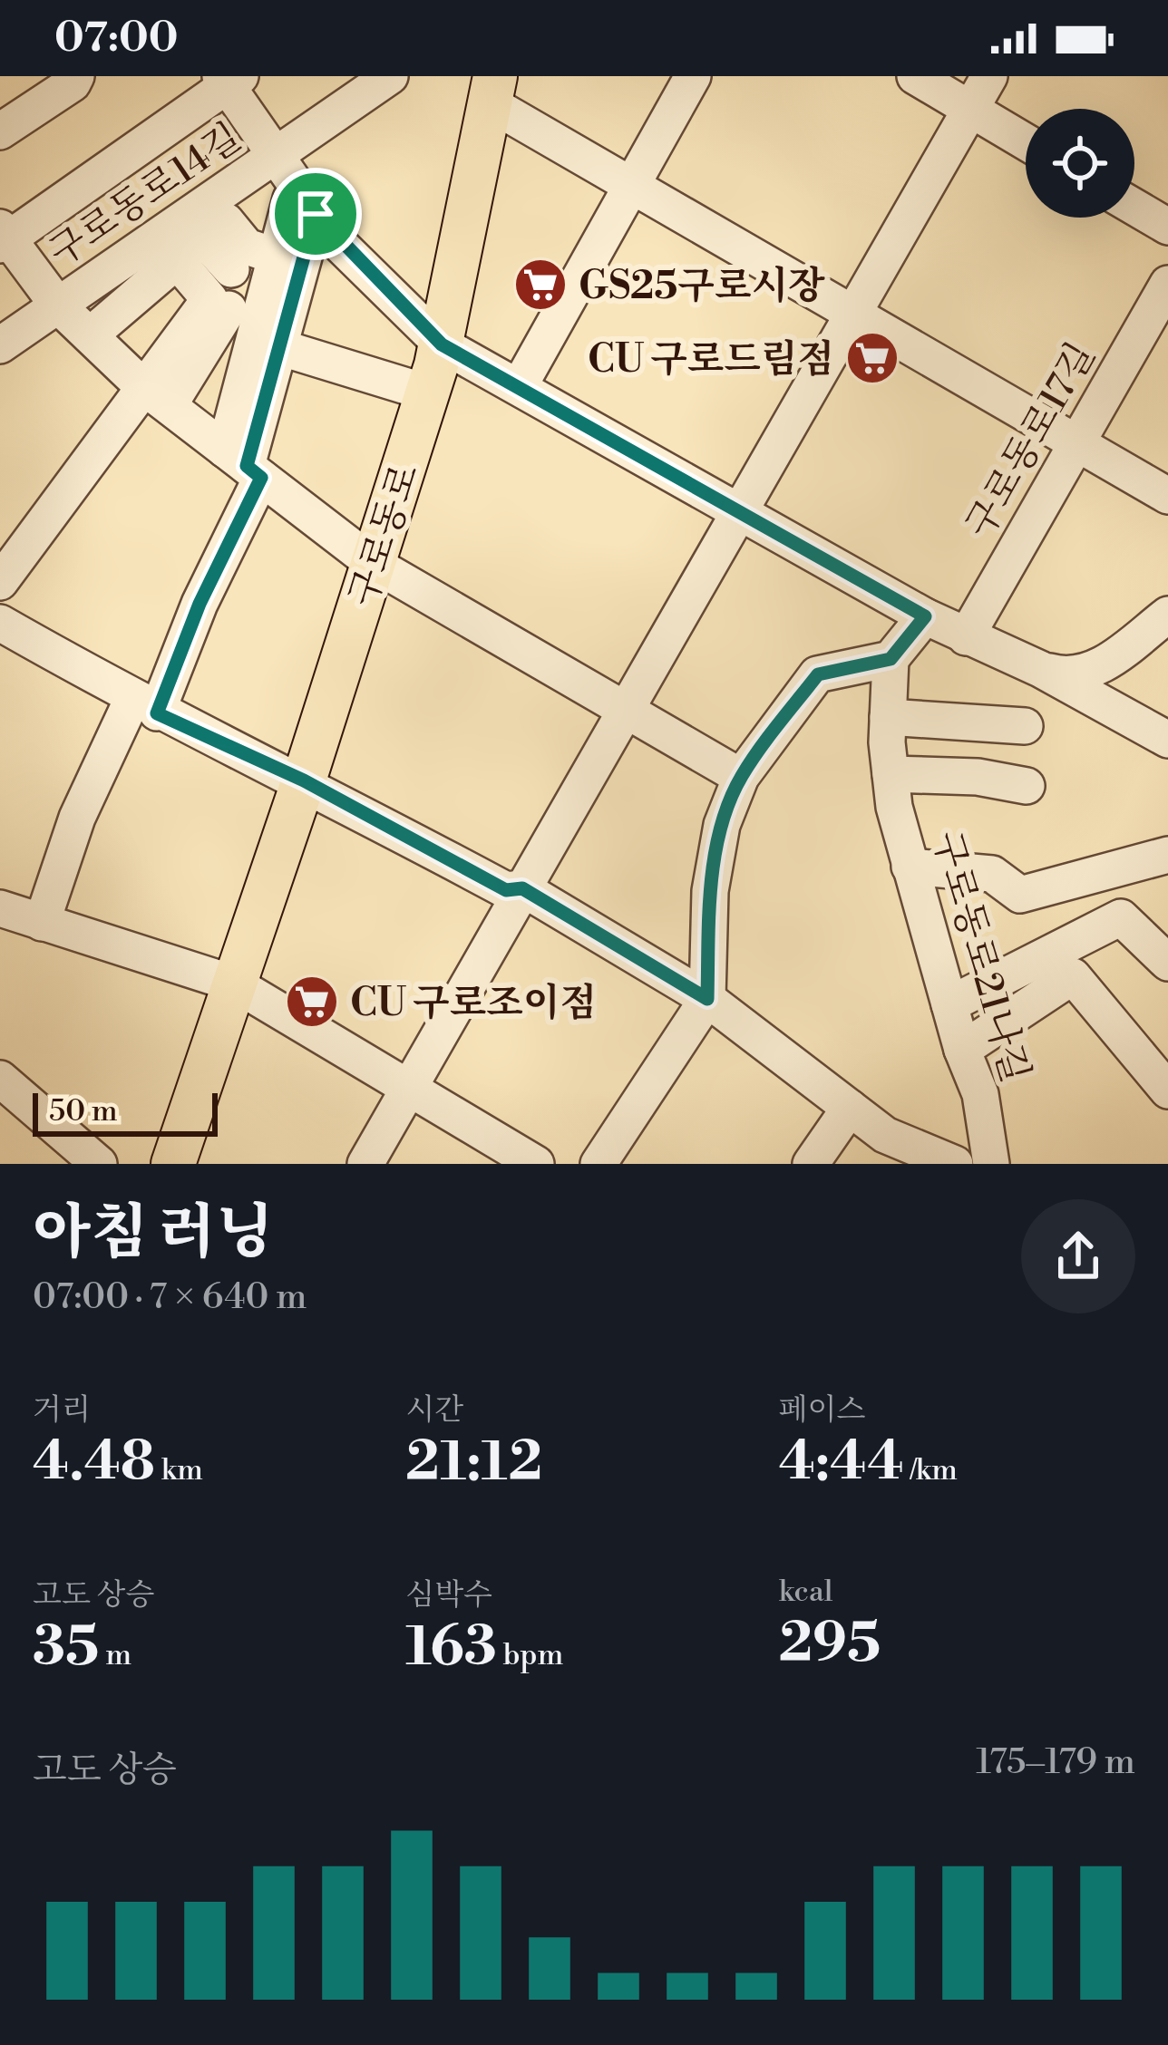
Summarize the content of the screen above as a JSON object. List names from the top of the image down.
{
  "streets": {
    "main road": ["구로동로"],
    "street": ["구로동로14길", "구로동로17길", "구로동로21나길"]
  },
  "places": {
    "supermarket": ["GS25구로시장", "CU 구로드림점", "CU 구로조이점"]
  },
  "scale_bar": "50 m",
  "page": {
    "status": "07:00",
    "scale": "50 m",
    "heading": ["아침 러닝", "07:00 · 7 × 640 m"],
    "stats": [
      ["거리", "4.48 km"],
      ["시간", "21:12"],
      ["페이스", "4:44 /km"],
      ["고도 상승", "35 m"],
      ["심박수", "163 bpm"],
      ["kcal", "295"]
    ],
    "chart": ["고도 상승", "175–179 m"]
  }
}
